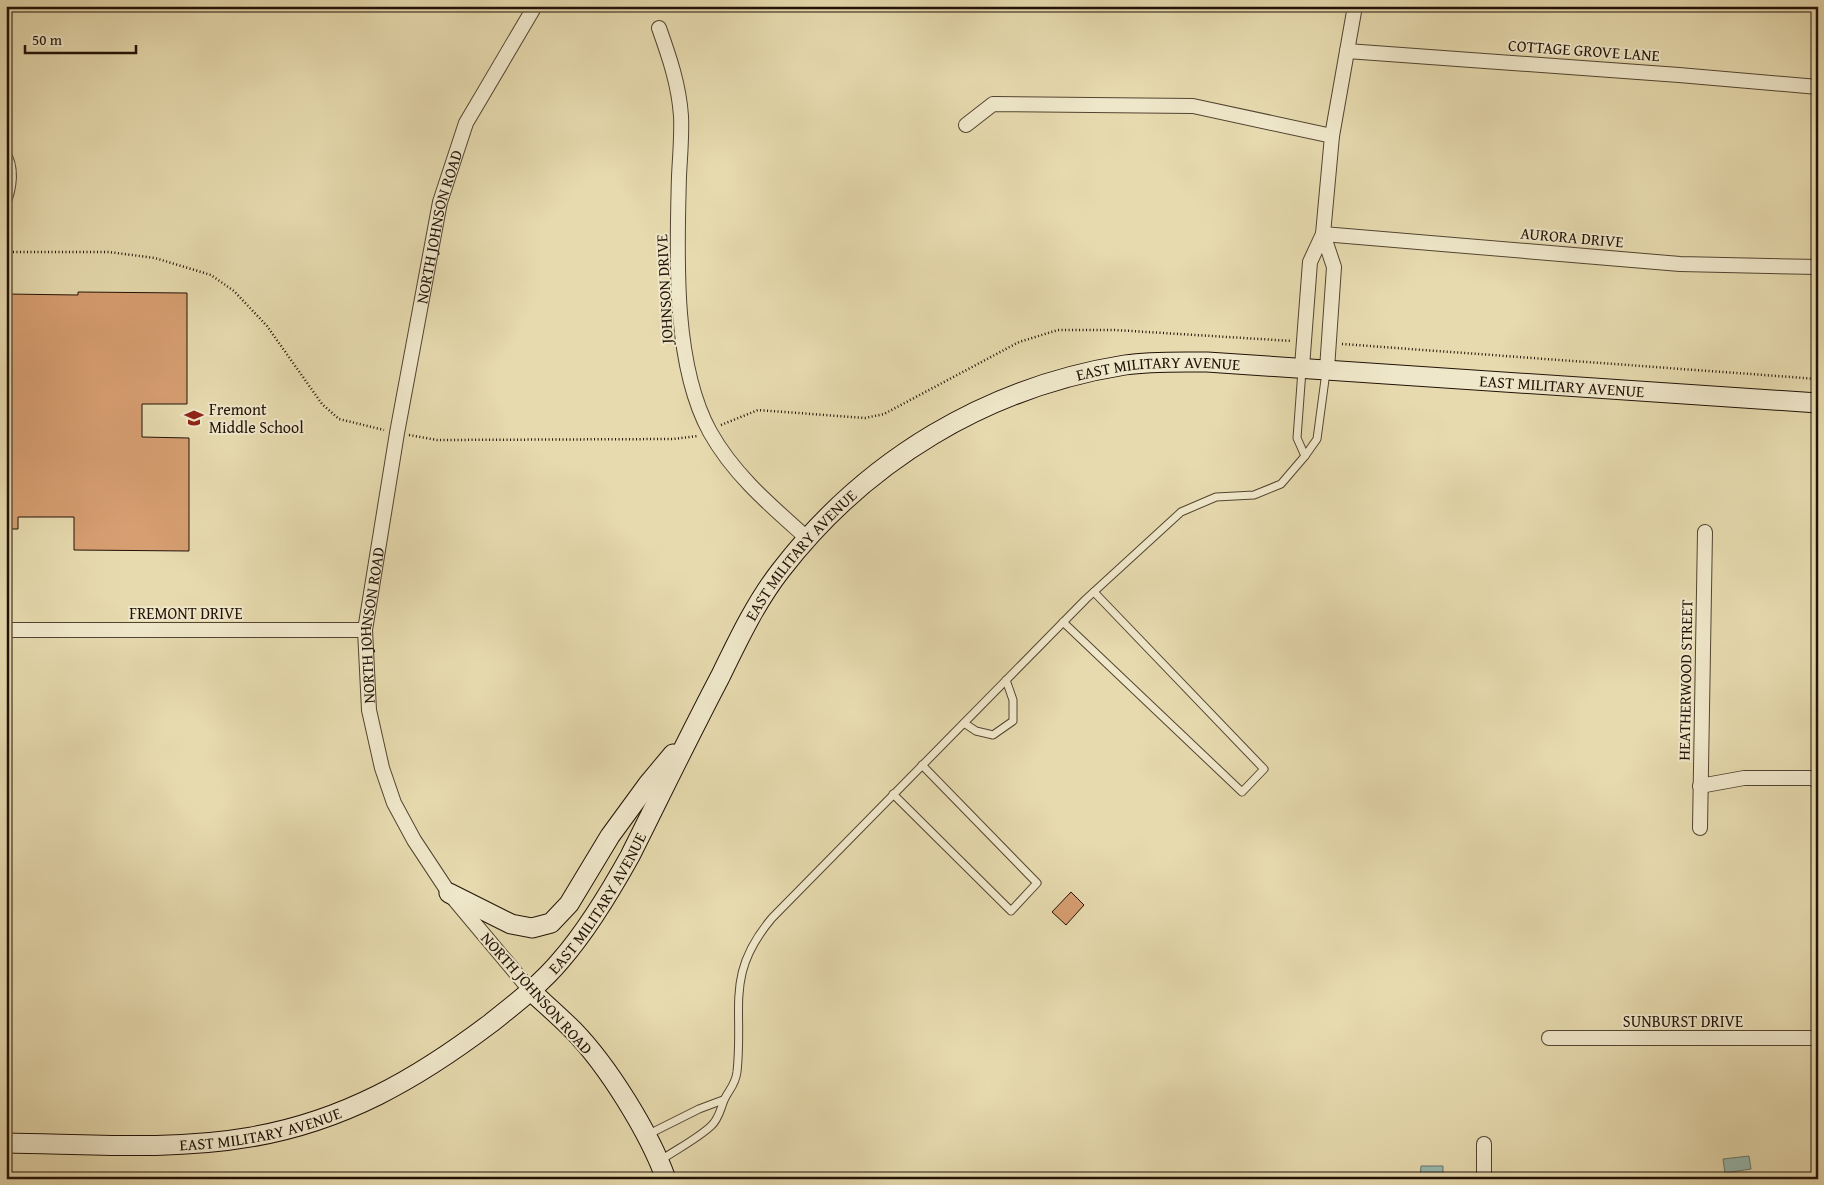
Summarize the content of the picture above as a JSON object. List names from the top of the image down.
{
  "streets": {
    "main road": ["NORTH JOHNSON ROAD", "EAST MILITARY AVENUE"],
    "street": [
      "COTTAGE GROVE LANE",
      "AURORA DRIVE",
      "JOHNSON DRIVE",
      "FREMONT DRIVE",
      "HEATHERWOOD STREET",
      "SUNBURST DRIVE"
    ]
  },
  "crossings": [
    ["NORTH JOHNSON ROAD", "EAST MILITARY AVENUE"],
    ["NORTH JOHNSON ROAD", "FREMONT DRIVE"],
    ["JOHNSON DRIVE", "EAST MILITARY AVENUE"]
  ],
  "places": {
    "school or university": ["Fremont Middle School"]
  },
  "scale_bar": "50 m"
}
